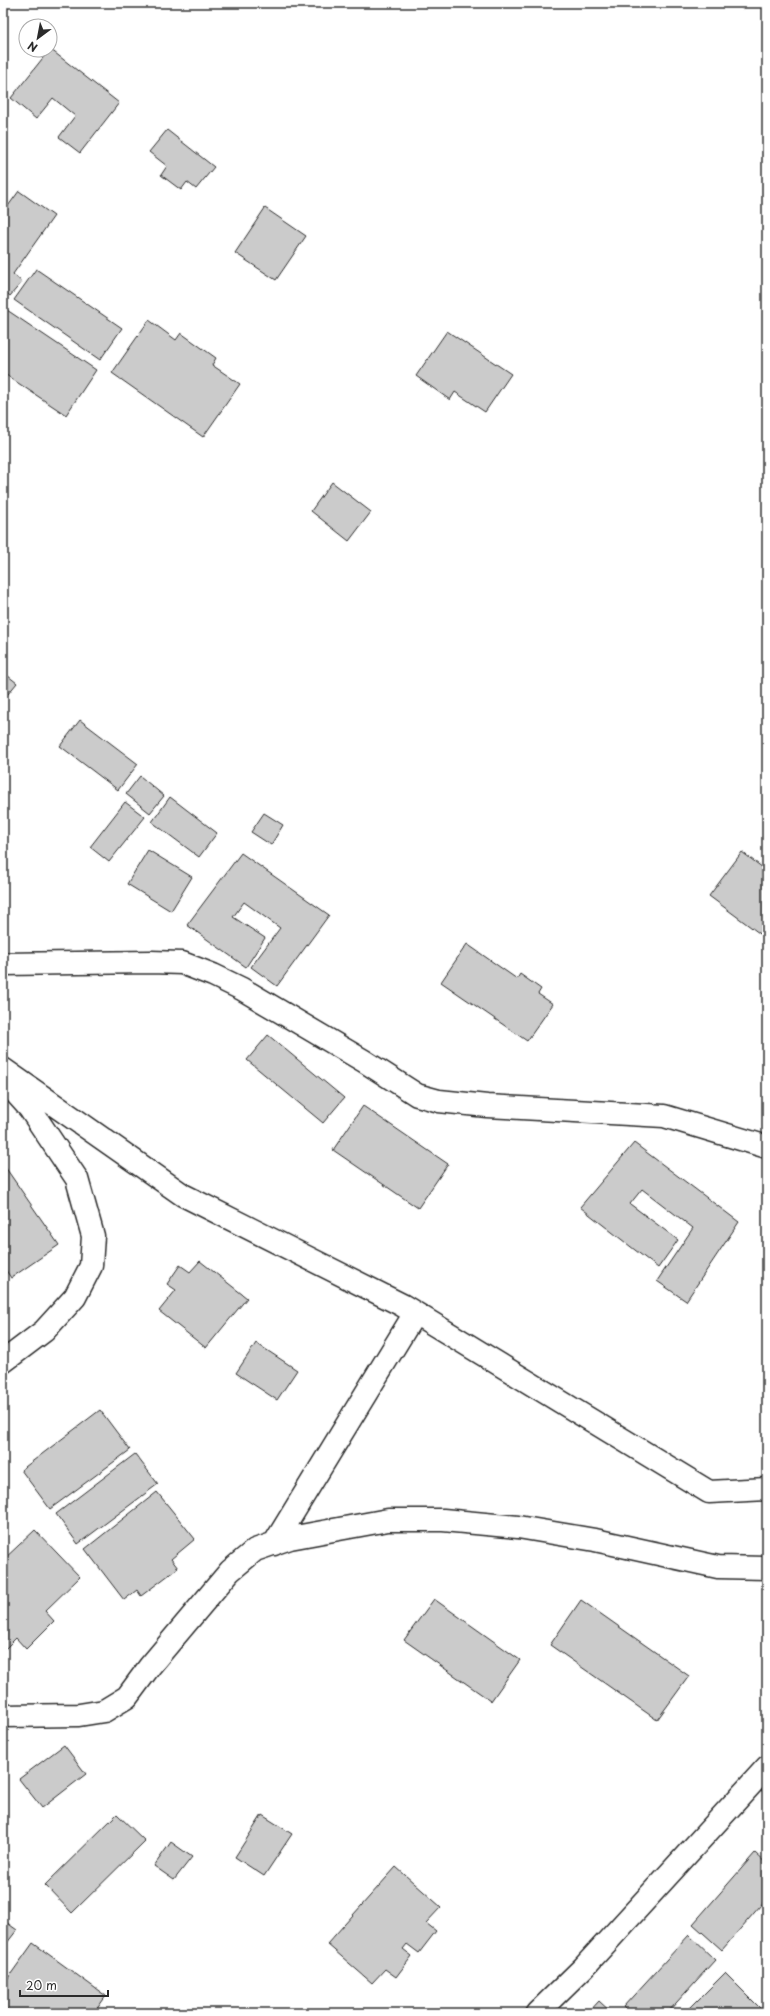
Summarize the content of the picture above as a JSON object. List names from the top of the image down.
{
  "scale_bar": "20 m",
  "north": "bottom left"
}
